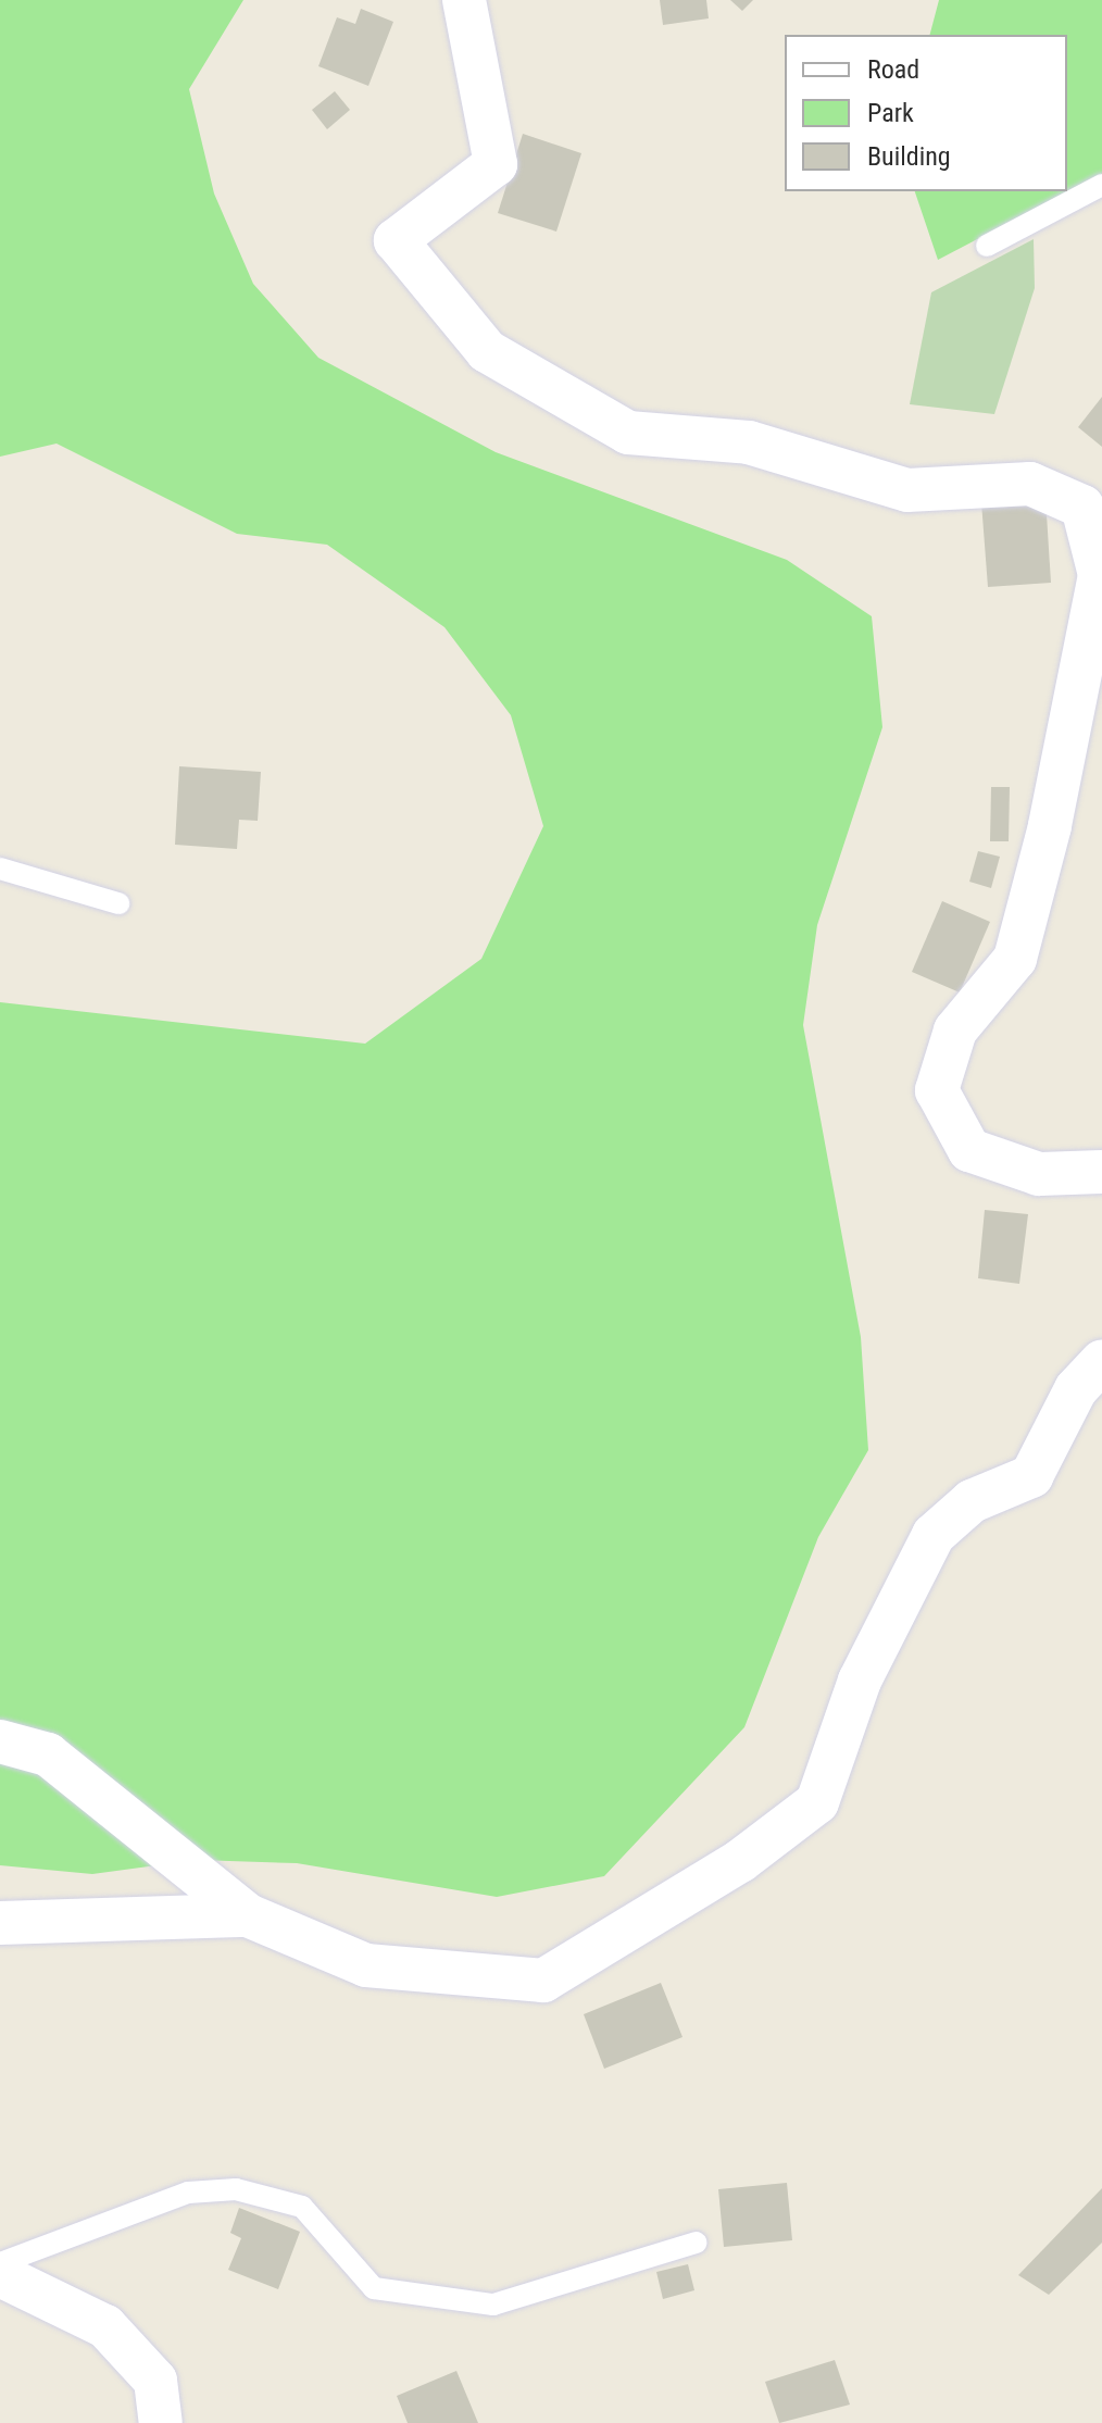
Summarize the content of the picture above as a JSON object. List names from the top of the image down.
{
  "legend": ["Road", "Park", "Building"]
}
